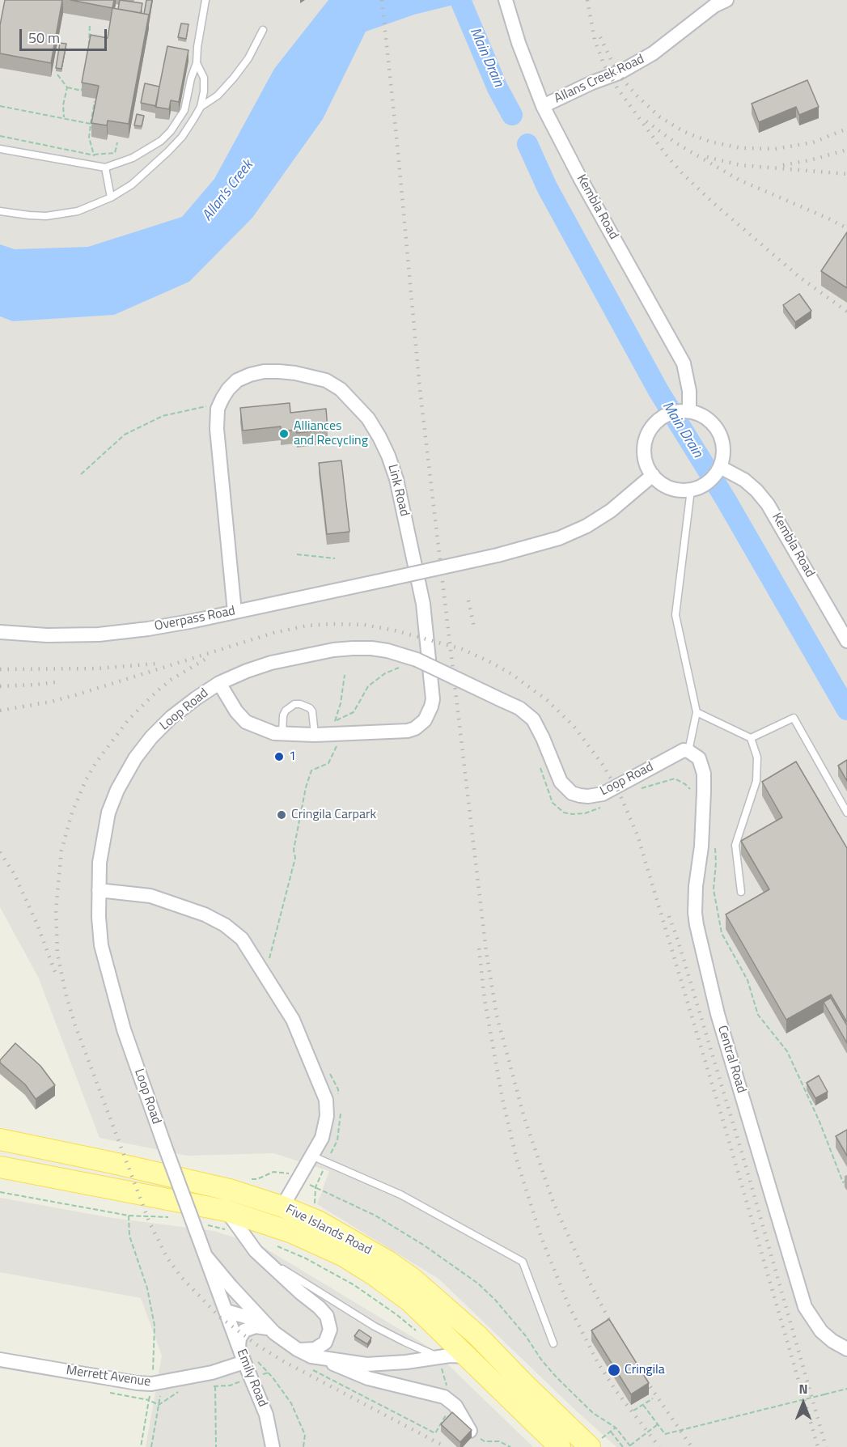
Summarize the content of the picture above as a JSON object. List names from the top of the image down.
{
  "streets": {
    "main road": ["Five Islands Road"],
    "street": [
      "Allans Creek Road",
      "Kembla Road",
      "Link Road",
      "Overpass Road",
      "Loop Road",
      "Central Road",
      "Merrett Avenue",
      "Emily Road"
    ]
  },
  "crossings": [
    ["Allans Creek Road", "Kembla Road"],
    ["Kembla Road", "Overpass Road"],
    ["Link Road", "Overpass Road"],
    ["Link Road", "Loop Road"],
    ["Loop Road", "Central Road"],
    ["Loop Road", "Five Islands Road"],
    ["Loop Road", "Emily Road"],
    ["Merrett Avenue", "Emily Road"]
  ],
  "water": ["Main Drain", "Allan's Creek"],
  "places": [
    "Alliances and Recycling",
    "1",
    "Cringila Carpark",
    "Cringila"
  ],
  "scale_bar": "50 m",
  "north": "top"
}
